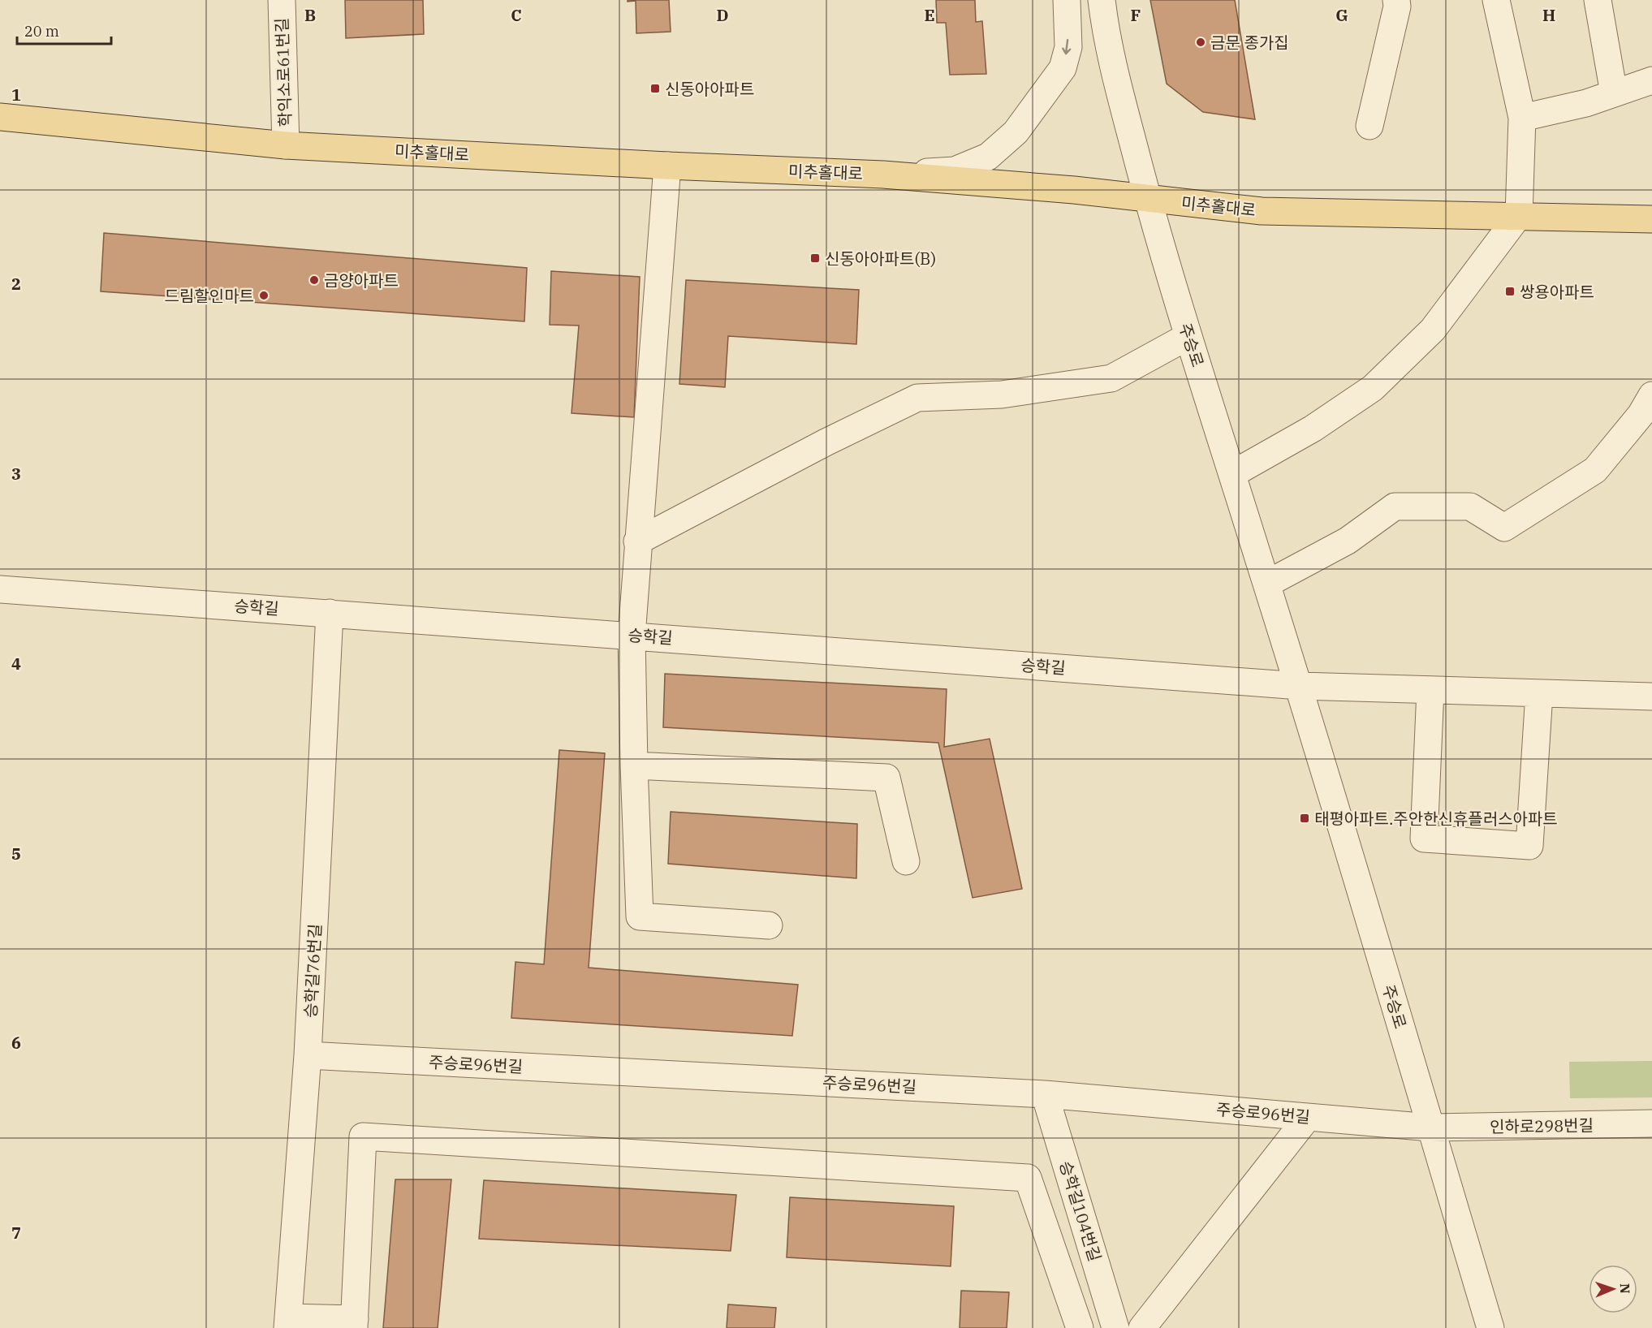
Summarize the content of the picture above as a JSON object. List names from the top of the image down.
{
  "streets": {
    "main road": ["미추홀대로"],
    "street": [
      "학익소로61번길",
      "주승로",
      "승학길",
      "승학길76번길",
      "주승로96번길",
      "인하로298번길",
      "승학길104번길"
    ]
  },
  "crossings": [
    ["학익소로61번길", "미추홀대로"],
    ["미추홀대로", "주승로"],
    ["주승로", "승학길"],
    ["주승로", "주승로96번길"],
    ["주승로", "인하로298번길"],
    ["승학길", "승학길76번길"],
    ["승학길76번길", "주승로96번길"],
    ["주승로96번길", "인하로298번길"],
    ["주승로96번길", "승학길104번길"]
  ],
  "places": {
    "other": ["금문 종가집", "금양아파트", "드림할인마트"],
    "transit": [
      "신동아아파트",
      "신동아아파트(B)",
      "쌍용아파트",
      "태평아파트.주안한신휴플러스아파트"
    ]
  },
  "scale_bar": "20 m",
  "north": "right",
  "grid": {
    "columns": [
      "B",
      "C",
      "D",
      "E",
      "F",
      "G",
      "H"
    ],
    "rows": [
      "1",
      "2",
      "3",
      "4",
      "5",
      "6",
      "7"
    ]
  }
}
